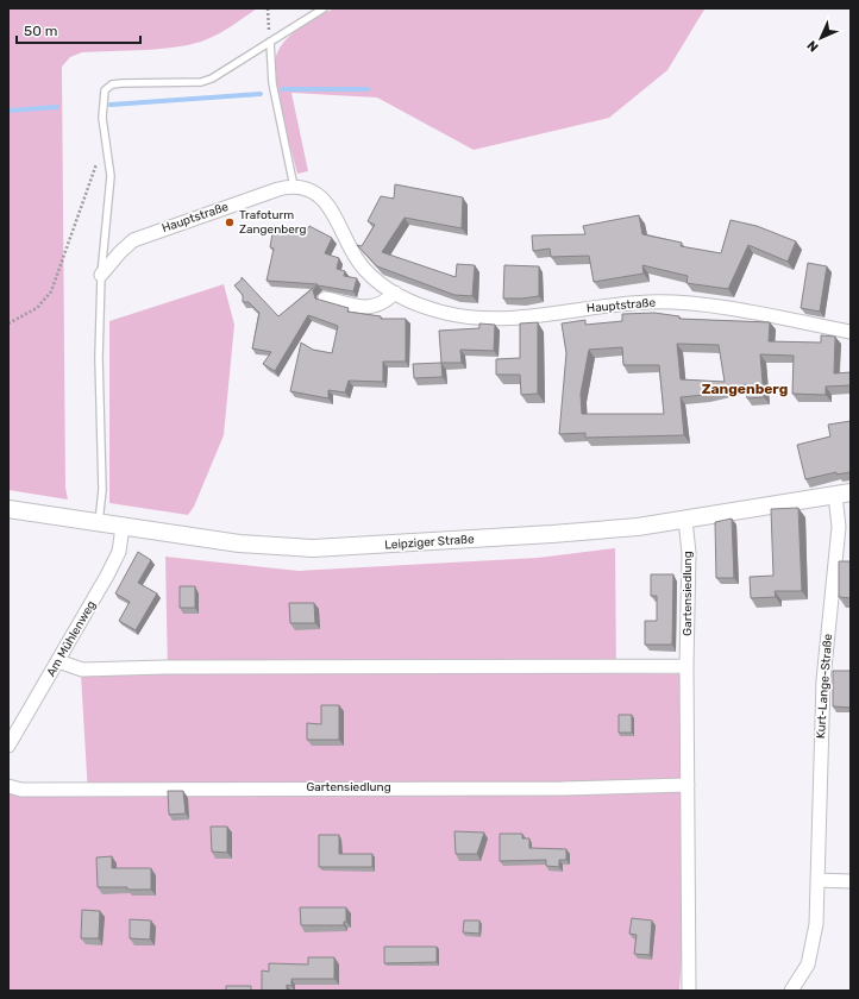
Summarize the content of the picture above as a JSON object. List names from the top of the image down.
{
  "streets": {
    "street": [
      "Hauptstraße",
      "Leipziger Straße",
      "Gartensiedlung",
      "Am Mühlenweg",
      "Kurt-Lange-Straße"
    ]
  },
  "crossings": [
    ["Leipziger Straße", "Gartensiedlung"],
    ["Leipziger Straße", "Am Mühlenweg"],
    ["Leipziger Straße", "Kurt-Lange-Straße"]
  ],
  "districts": ["Zangenberg"],
  "places": ["Trafoturm Zangenberg"],
  "scale_bar": "50 m",
  "north": "bottom left"
}
